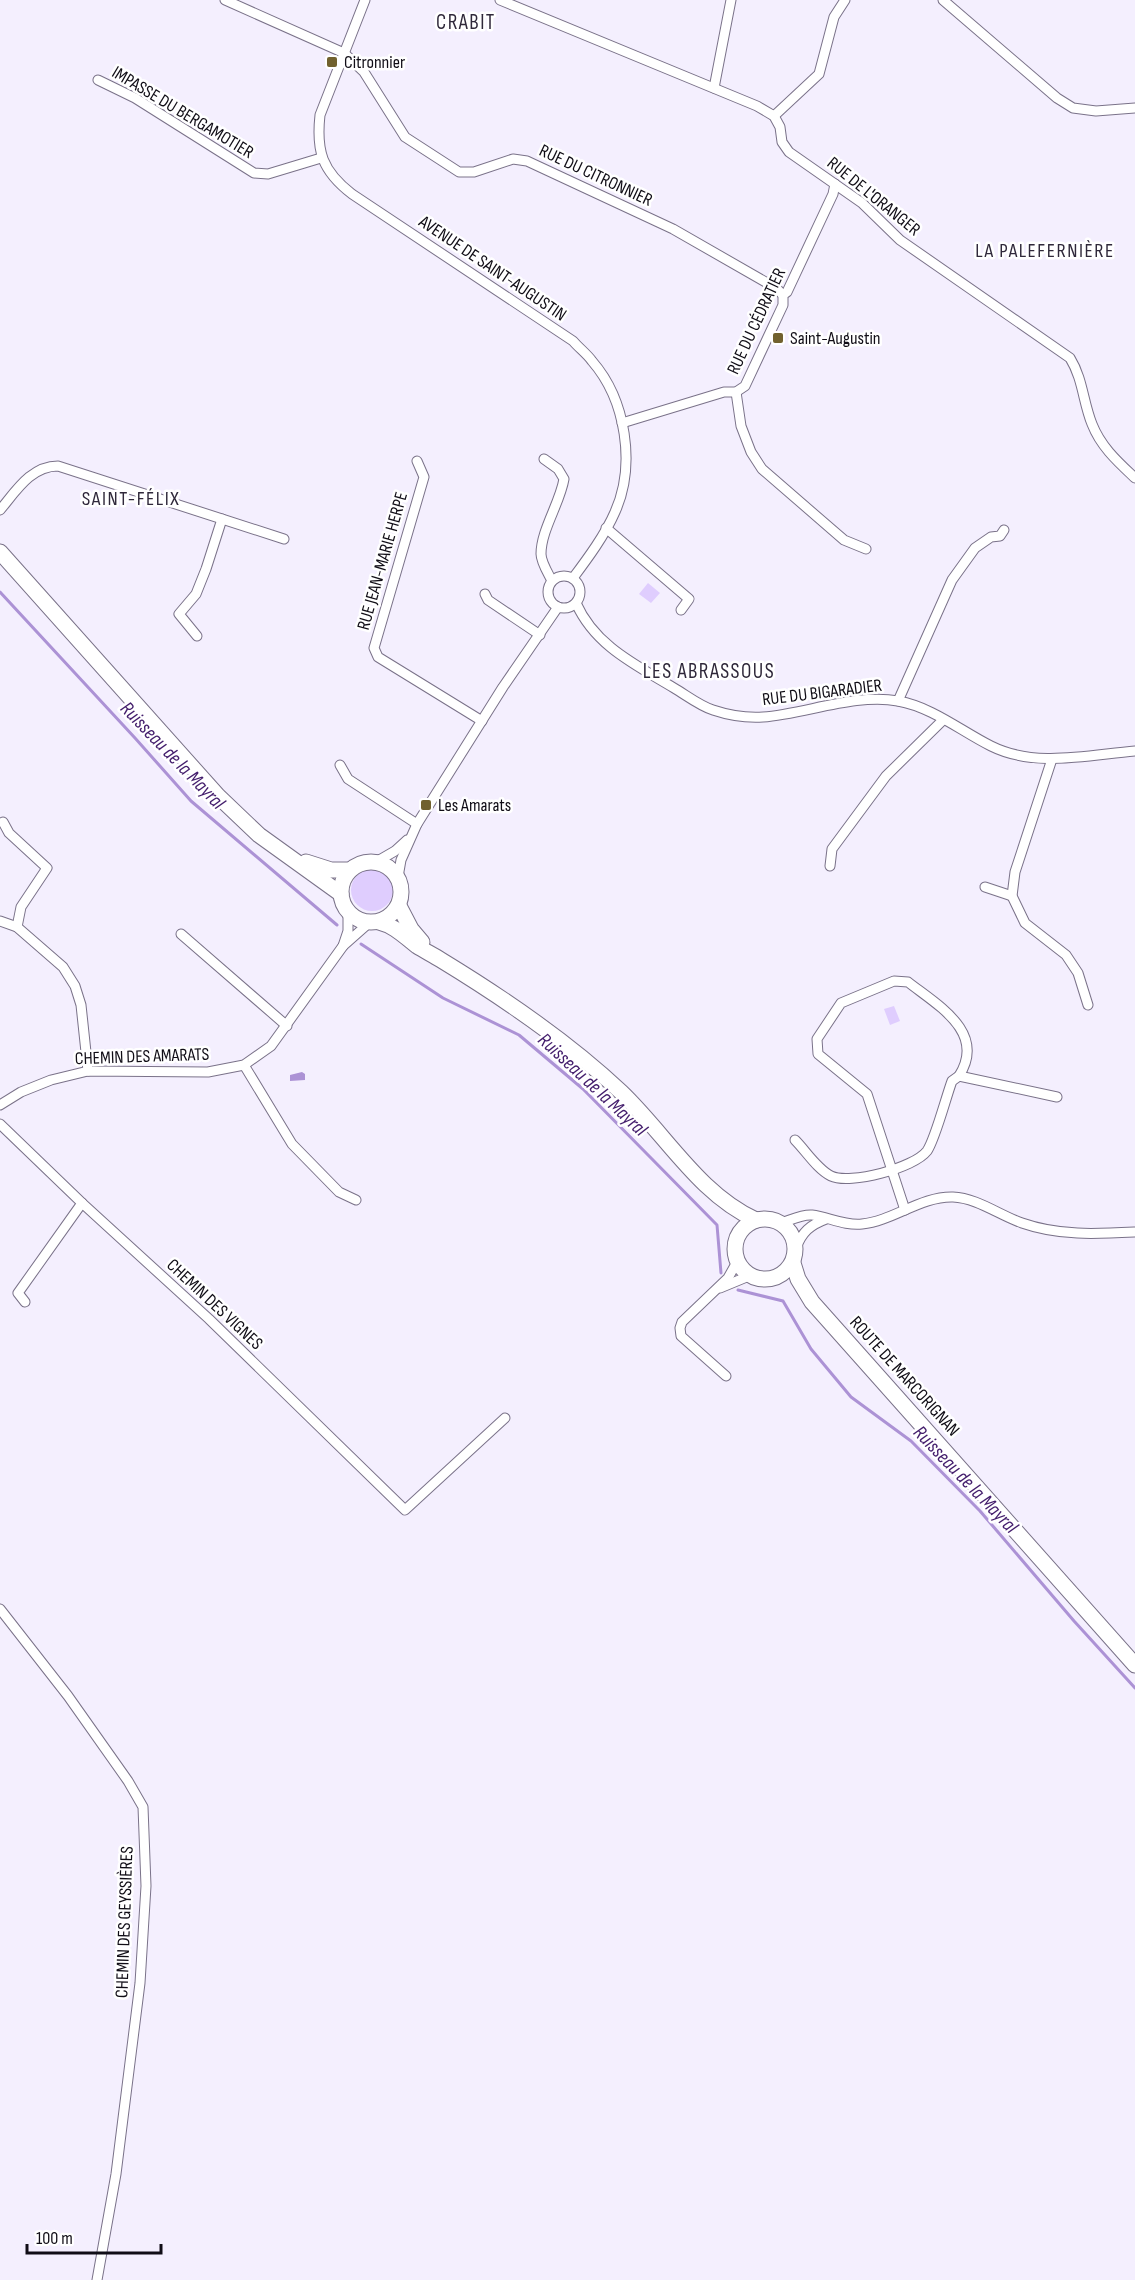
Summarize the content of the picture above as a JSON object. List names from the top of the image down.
{
  "streets": {
    "main road": ["ROUTE DE MARCORIGNAN"],
    "street": [
      "IMPASSE DU BERGAMOTIER",
      "RUE DU CITRONNIER",
      "RUE DE L'ORANGER",
      "AVENUE DE SAINT-AUGUSTIN",
      "RUE DU CÉDRATIER",
      "RUE JEAN-MARIE HERPE",
      "RUE DU BIGARADIER",
      "CHEMIN DES AMARATS",
      "CHEMIN DES VIGNES",
      "CHEMIN DES GEYSSIÈRES"
    ]
  },
  "crossings": [
    ["IMPASSE DU BERGAMOTIER", "AVENUE DE SAINT-AUGUSTIN"],
    ["RUE DU CITRONNIER", "RUE DU CÉDRATIER"],
    ["RUE DE L'ORANGER", "RUE DU CÉDRATIER"],
    ["AVENUE DE SAINT-AUGUSTIN", "RUE DU CÉDRATIER"],
    ["AVENUE DE SAINT-AUGUSTIN", "RUE DU BIGARADIER"]
  ],
  "districts": [
    "CRABIT",
    "LA PALEFERNIÈRE",
    "SAINT-FÉLIX",
    "LES ABRASSOUS"
  ],
  "water": ["Ruisseau de la Mayral"],
  "places": {
    "transit": ["Citronnier", "Saint-Augustin", "Les Amarats"]
  },
  "scale_bar": "100 m"
}
